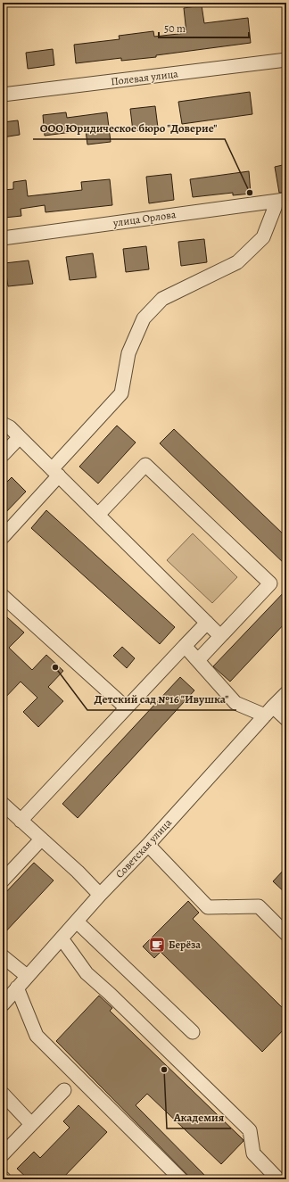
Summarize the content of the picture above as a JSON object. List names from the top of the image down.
{
  "streets": {
    "street": ["Полевая улица", "улица Орлова", "Советская улица"]
  },
  "places": {
    "other": ["ООО Юридическое бюро \"Доверие\"", "Детский сад №16 \"Ивушка\"", "Академия"],
    "cafe": ["Берёза"]
  },
  "scale_bar": "50 m"
}
